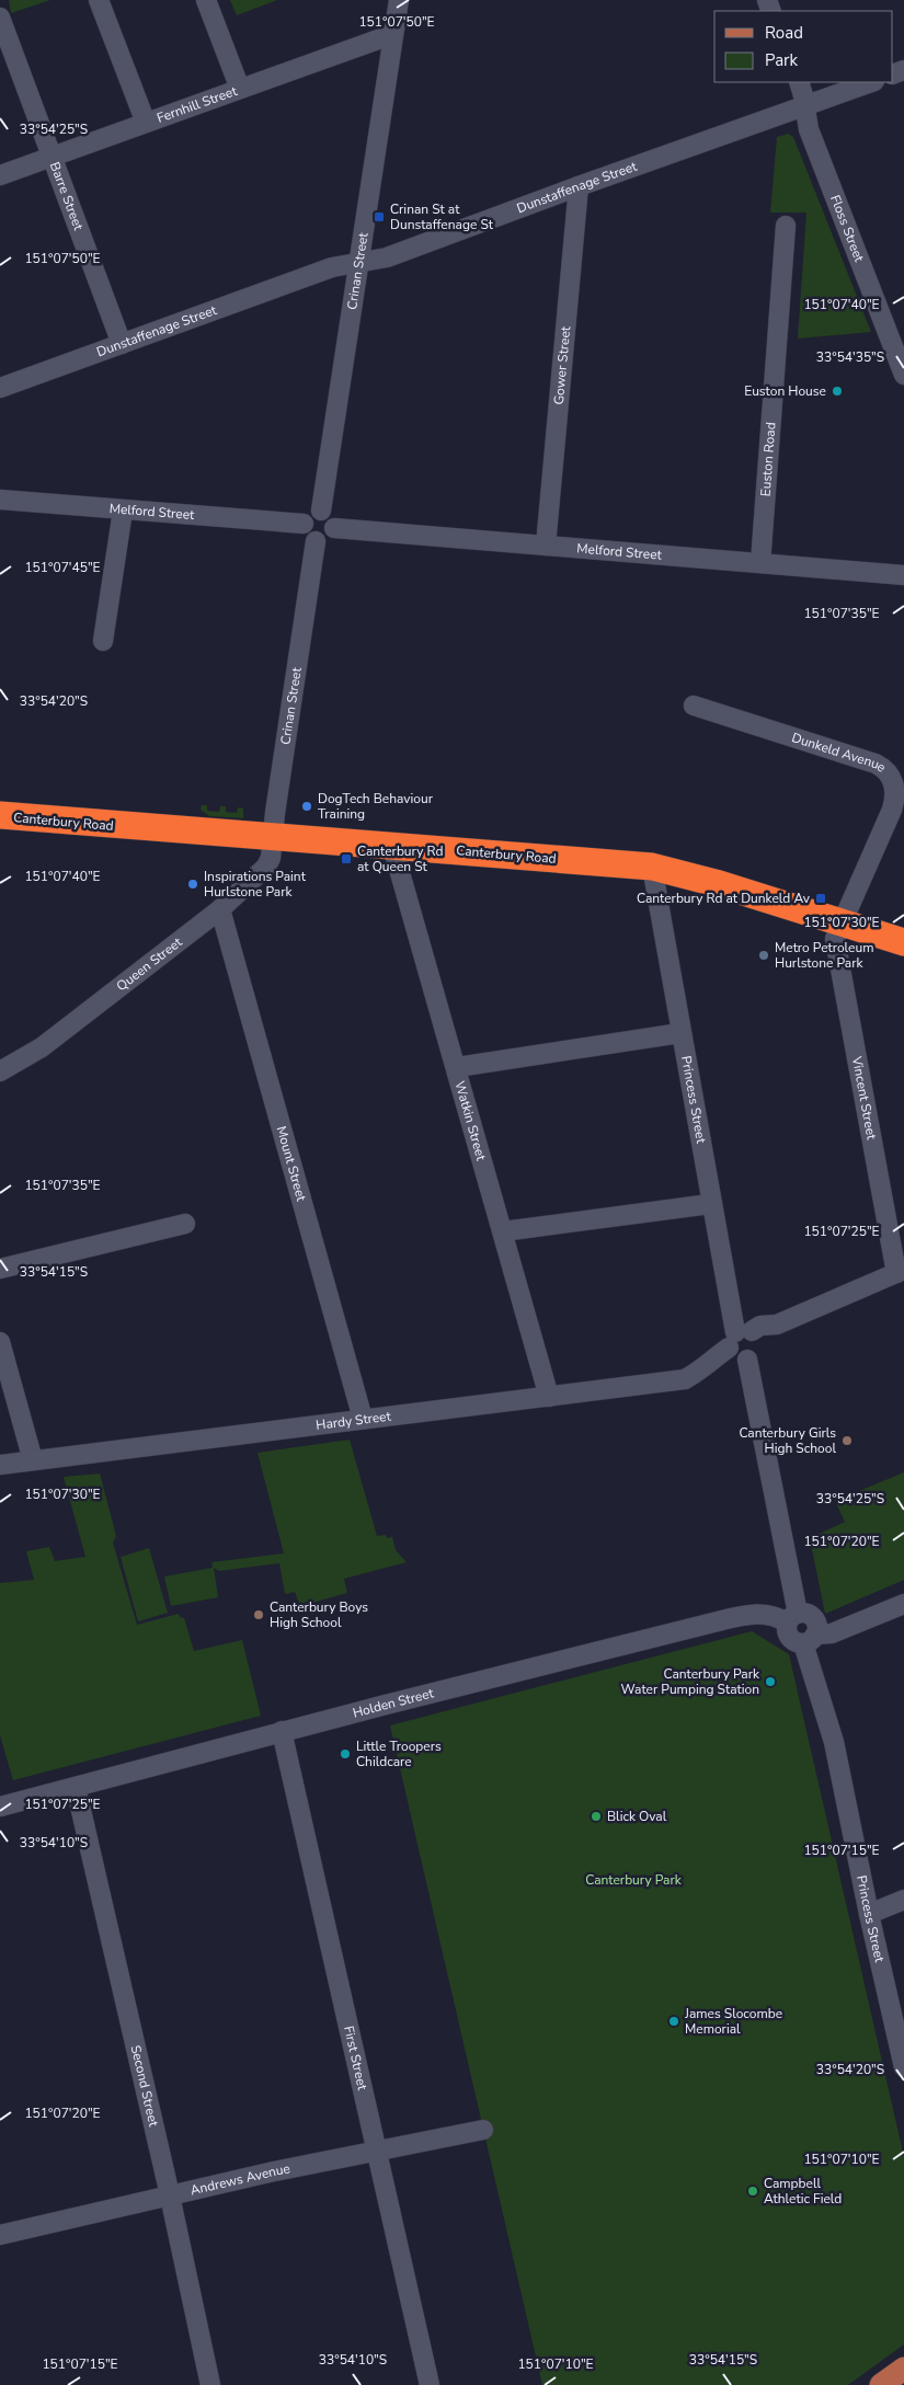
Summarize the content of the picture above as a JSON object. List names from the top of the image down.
{
  "streets": {
    "highway": ["Canterbury Road"],
    "street": [
      "Fernhill Street",
      "Dunstaffenage Street",
      "Barre Street",
      "Floss Street",
      "Crinan Street",
      "Gower Street",
      "Euston Road",
      "Melford Street",
      "Dunkeld Avenue",
      "Queen Street",
      "Vincent Street",
      "Princess Street",
      "Watkin Street",
      "Mount Street",
      "Hardy Street",
      "Holden Street",
      "First Street",
      "Second Street",
      "Andrews Avenue"
    ]
  },
  "crossings": [
    ["Fernhill Street", "Barre Street"],
    ["Fernhill Street", "Crinan Street"],
    ["Dunstaffenage Street", "Barre Street"],
    ["Dunstaffenage Street", "Floss Street"],
    ["Dunstaffenage Street", "Crinan Street"],
    ["Dunstaffenage Street", "Gower Street"],
    ["Crinan Street", "Melford Street"],
    ["Crinan Street", "Canterbury Road"],
    ["Crinan Street", "Queen Street"],
    ["Gower Street", "Melford Street"],
    ["Euston Road", "Melford Street"],
    ["Dunkeld Avenue", "Canterbury Road"],
    ["Dunkeld Avenue", "Vincent Street"],
    ["Canterbury Road", "Queen Street"],
    ["Canterbury Road", "Vincent Street"],
    ["Canterbury Road", "Princess Street"],
    ["Canterbury Road", "Watkin Street"],
    ["Queen Street", "Mount Street"],
    ["Princess Street", "Hardy Street"],
    ["Princess Street", "Holden Street"],
    ["Watkin Street", "Hardy Street"],
    ["Mount Street", "Hardy Street"],
    ["Holden Street", "First Street"],
    ["Holden Street", "Second Street"],
    ["First Street", "Andrews Avenue"],
    ["Second Street", "Andrews Avenue"]
  ],
  "parks": ["Canterbury Park"],
  "places": {
    "transit": ["Crinan St at Dunstaffenage St", "Canterbury Rd at Queen St", "Canterbury Rd at Dunkeld Av"],
    "other": [
      "Euston House",
      "DogTech Behaviour Training",
      "Inspirations Paint Hurlstone Park",
      "Metro Petroleum Hurlstone Park",
      "Canterbury Girls High School",
      "Canterbury Boys High School",
      "Canterbury Park Water Pumping Station",
      "Little Troopers Childcare",
      "Blick Oval",
      "James Slocombe Memorial",
      "Campbell Athletic Field"
    ]
  },
  "legend": ["Road", "Park"],
  "coordinates": [
    "151°07'50\"E",
    "33°54'25\"S",
    "151°07'40\"E",
    "33°54'35\"S",
    "151°07'45\"E",
    "151°07'35\"E",
    "33°54'20\"S",
    "151°07'30\"E",
    "151°07'25\"E",
    "33°54'15\"S",
    "151°07'20\"E",
    "33°54'10\"S",
    "151°07'15\"E",
    "151°07'10\"E"
  ]
}
